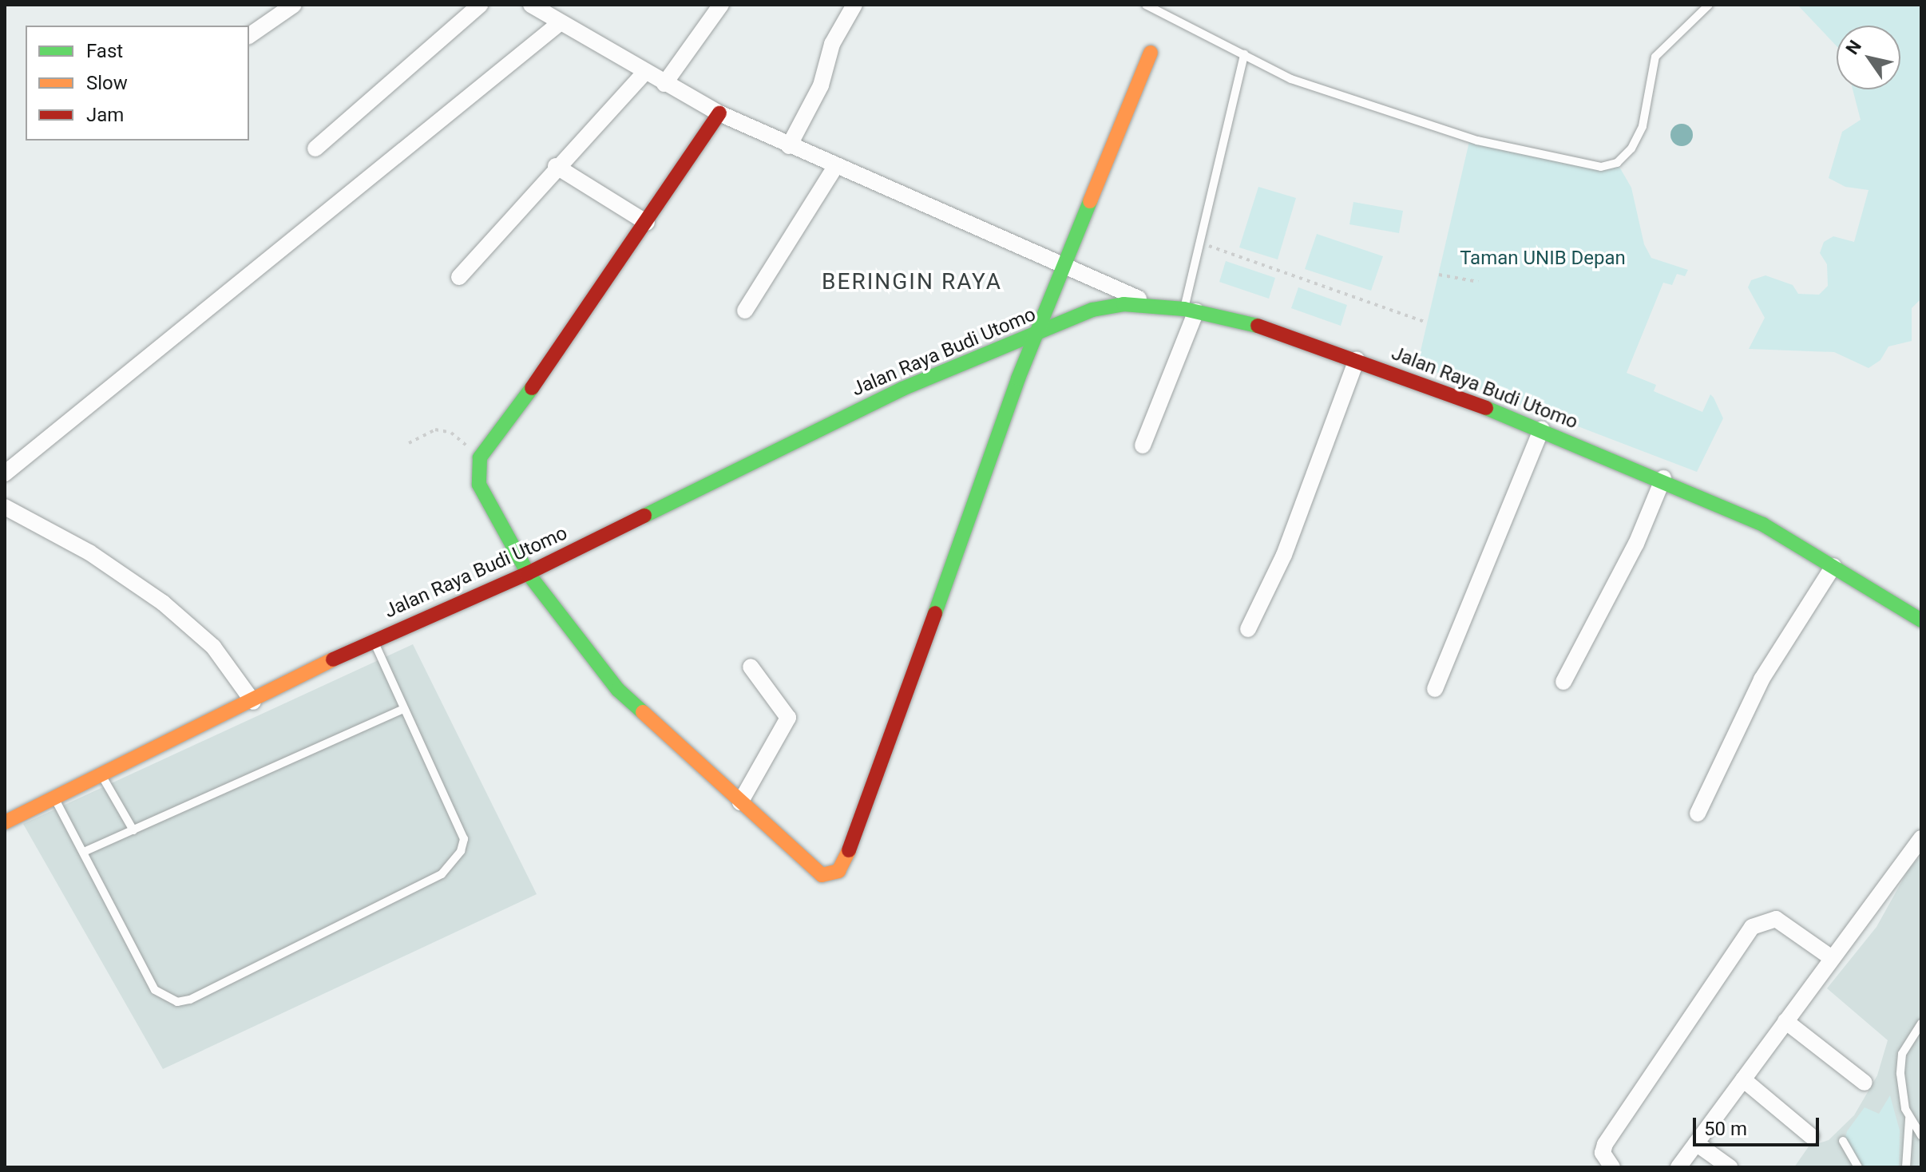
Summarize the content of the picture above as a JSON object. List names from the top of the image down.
{
  "streets": {
    "main road": ["Jalan Raya Budi Utomo"]
  },
  "districts": ["BERINGIN RAYA"],
  "parks": ["Taman UNIB Depan"],
  "legend": ["Fast", "Slow", "Jam"],
  "scale_bar": "50 m",
  "north": "top left"
}
